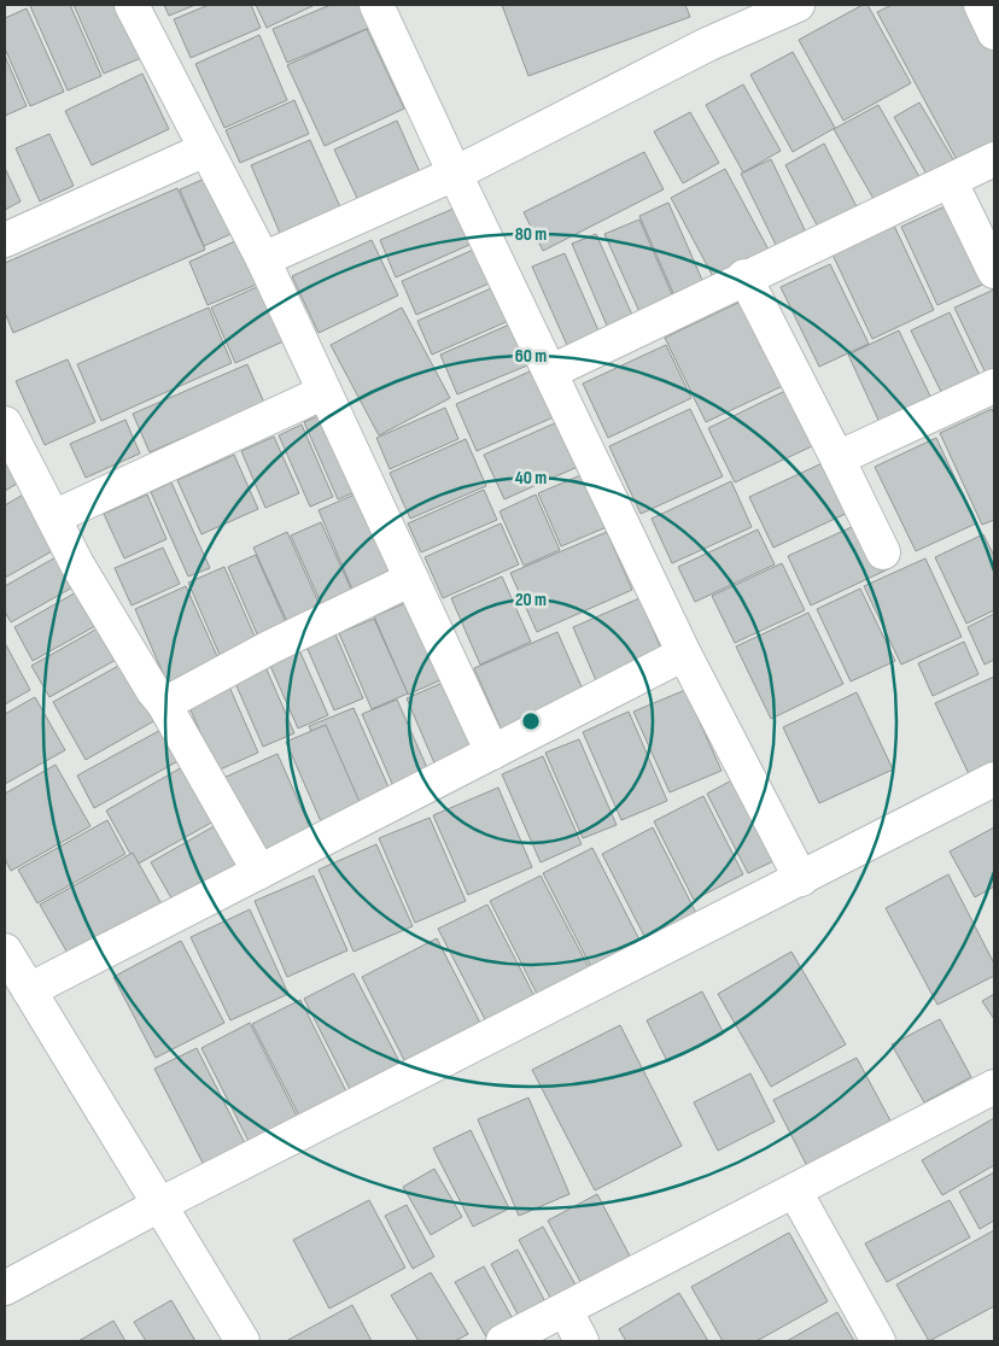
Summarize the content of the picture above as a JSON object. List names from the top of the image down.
{
  "rings": [
    "80 m",
    "60 m",
    "40 m",
    "20 m"
  ]
}
